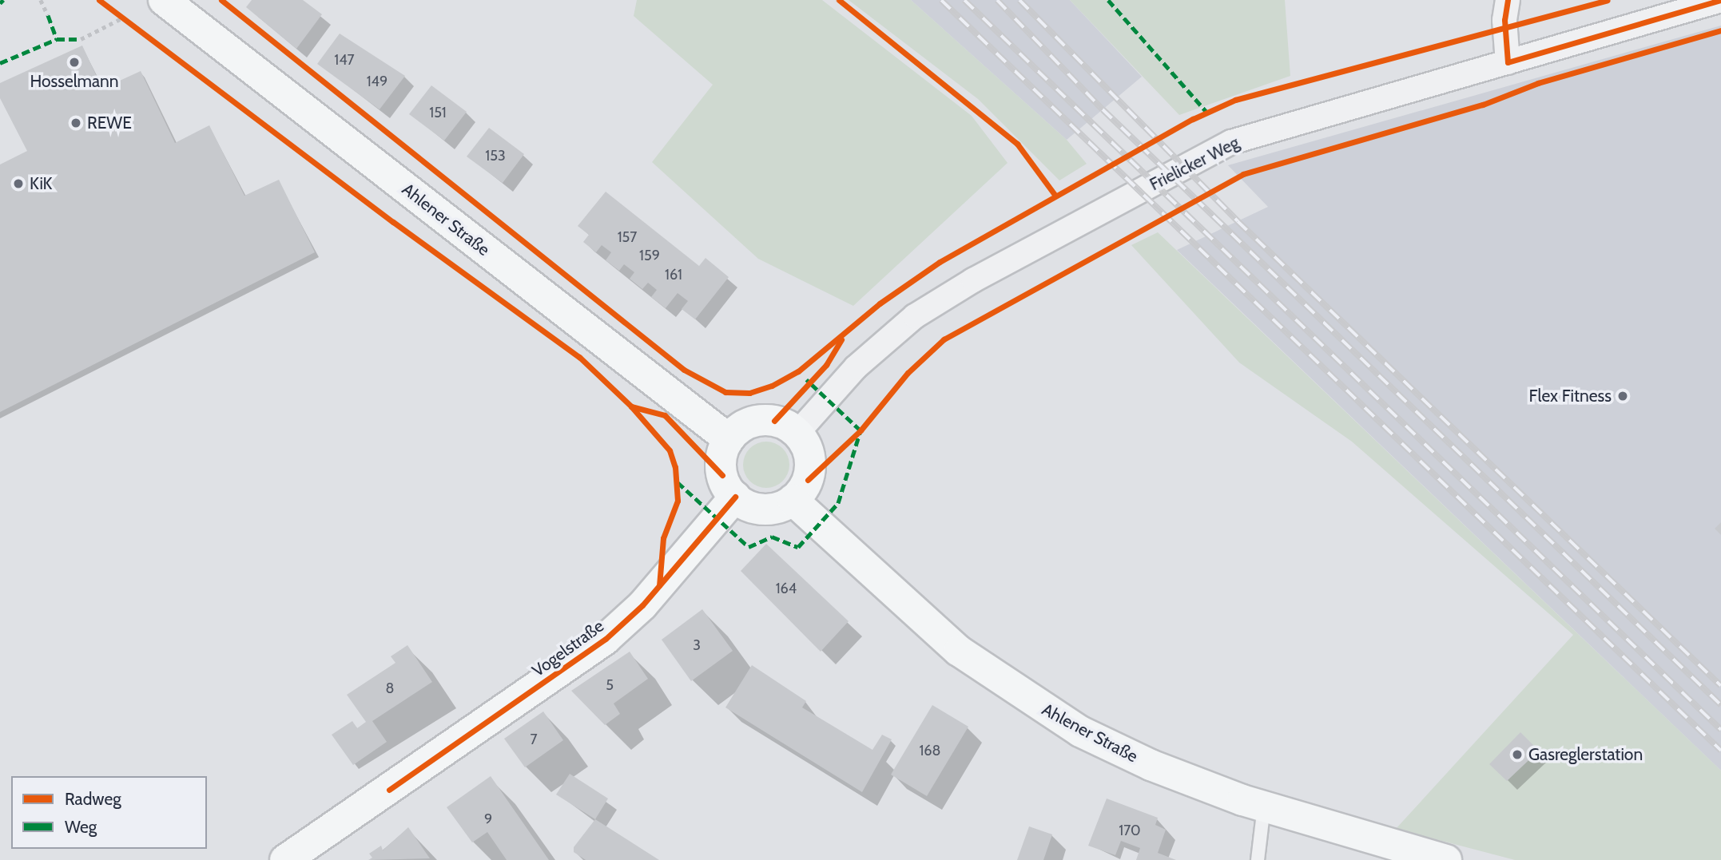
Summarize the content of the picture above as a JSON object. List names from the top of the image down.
{
  "streets": {
    "main road": ["Ahlener Straße", "Vogelstraße"],
    "street": ["Frielicker Weg"]
  },
  "crossings": [
    ["Frielicker Weg", "Ahlener Straße"],
    ["Frielicker Weg", "Vogelstraße"],
    ["Ahlener Straße", "Vogelstraße"]
  ],
  "places": [
    "Hosselmann",
    "REWE",
    "KiK",
    "Flex Fitness",
    "Gasreglerstation"
  ],
  "house_numbers": [
    "147",
    "149",
    "151",
    "153",
    "157",
    "159",
    "161",
    "164",
    "3",
    "5",
    "8",
    "7",
    "168",
    "9",
    "170"
  ],
  "legend": ["Radweg", "Weg"]
}
